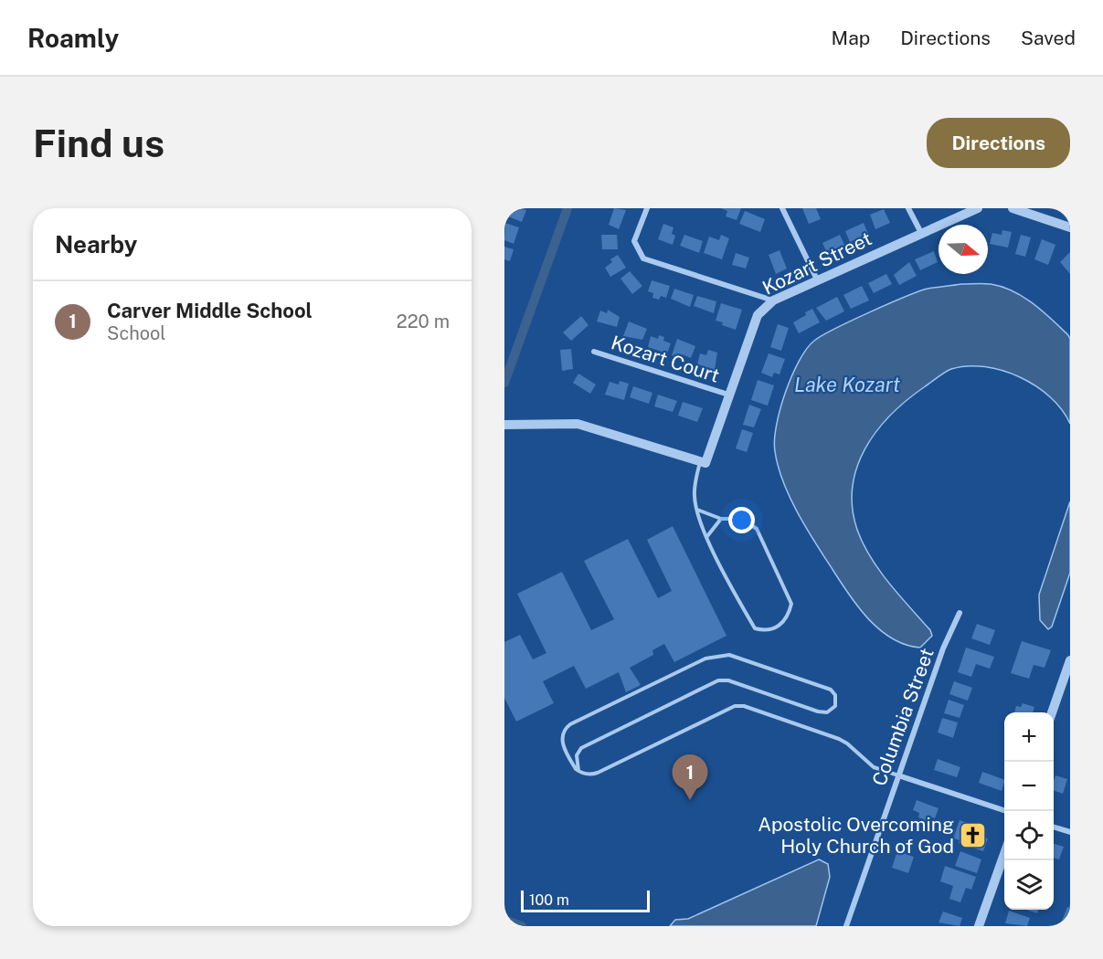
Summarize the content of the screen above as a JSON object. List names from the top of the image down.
{
  "streets": {
    "street": ["Kozart Street", "Kozart Court", "Columbia Street"]
  },
  "crossings": [
    ["Kozart Street", "Kozart Court"]
  ],
  "water": ["Lake Kozart"],
  "places": {
    "church": ["Apostolic Overcoming Holy Church of God"]
  },
  "scale_bar": "100 m",
  "north": "right",
  "page": {
    "header": "Roamly",
    "nav": ["Map", "Directions", "Saved"],
    "buttons": "Directions",
    "title": "Find us",
    "heading": "Nearby",
    "list": [
      {
        "mark": "1",
        "name": "Carver Middle School",
        "note": "School",
        "value": "220 m"
      }
    ],
    "map_buttons": ["+", "−"],
    "pins": "1",
    "scale": "100 m"
  }
}
